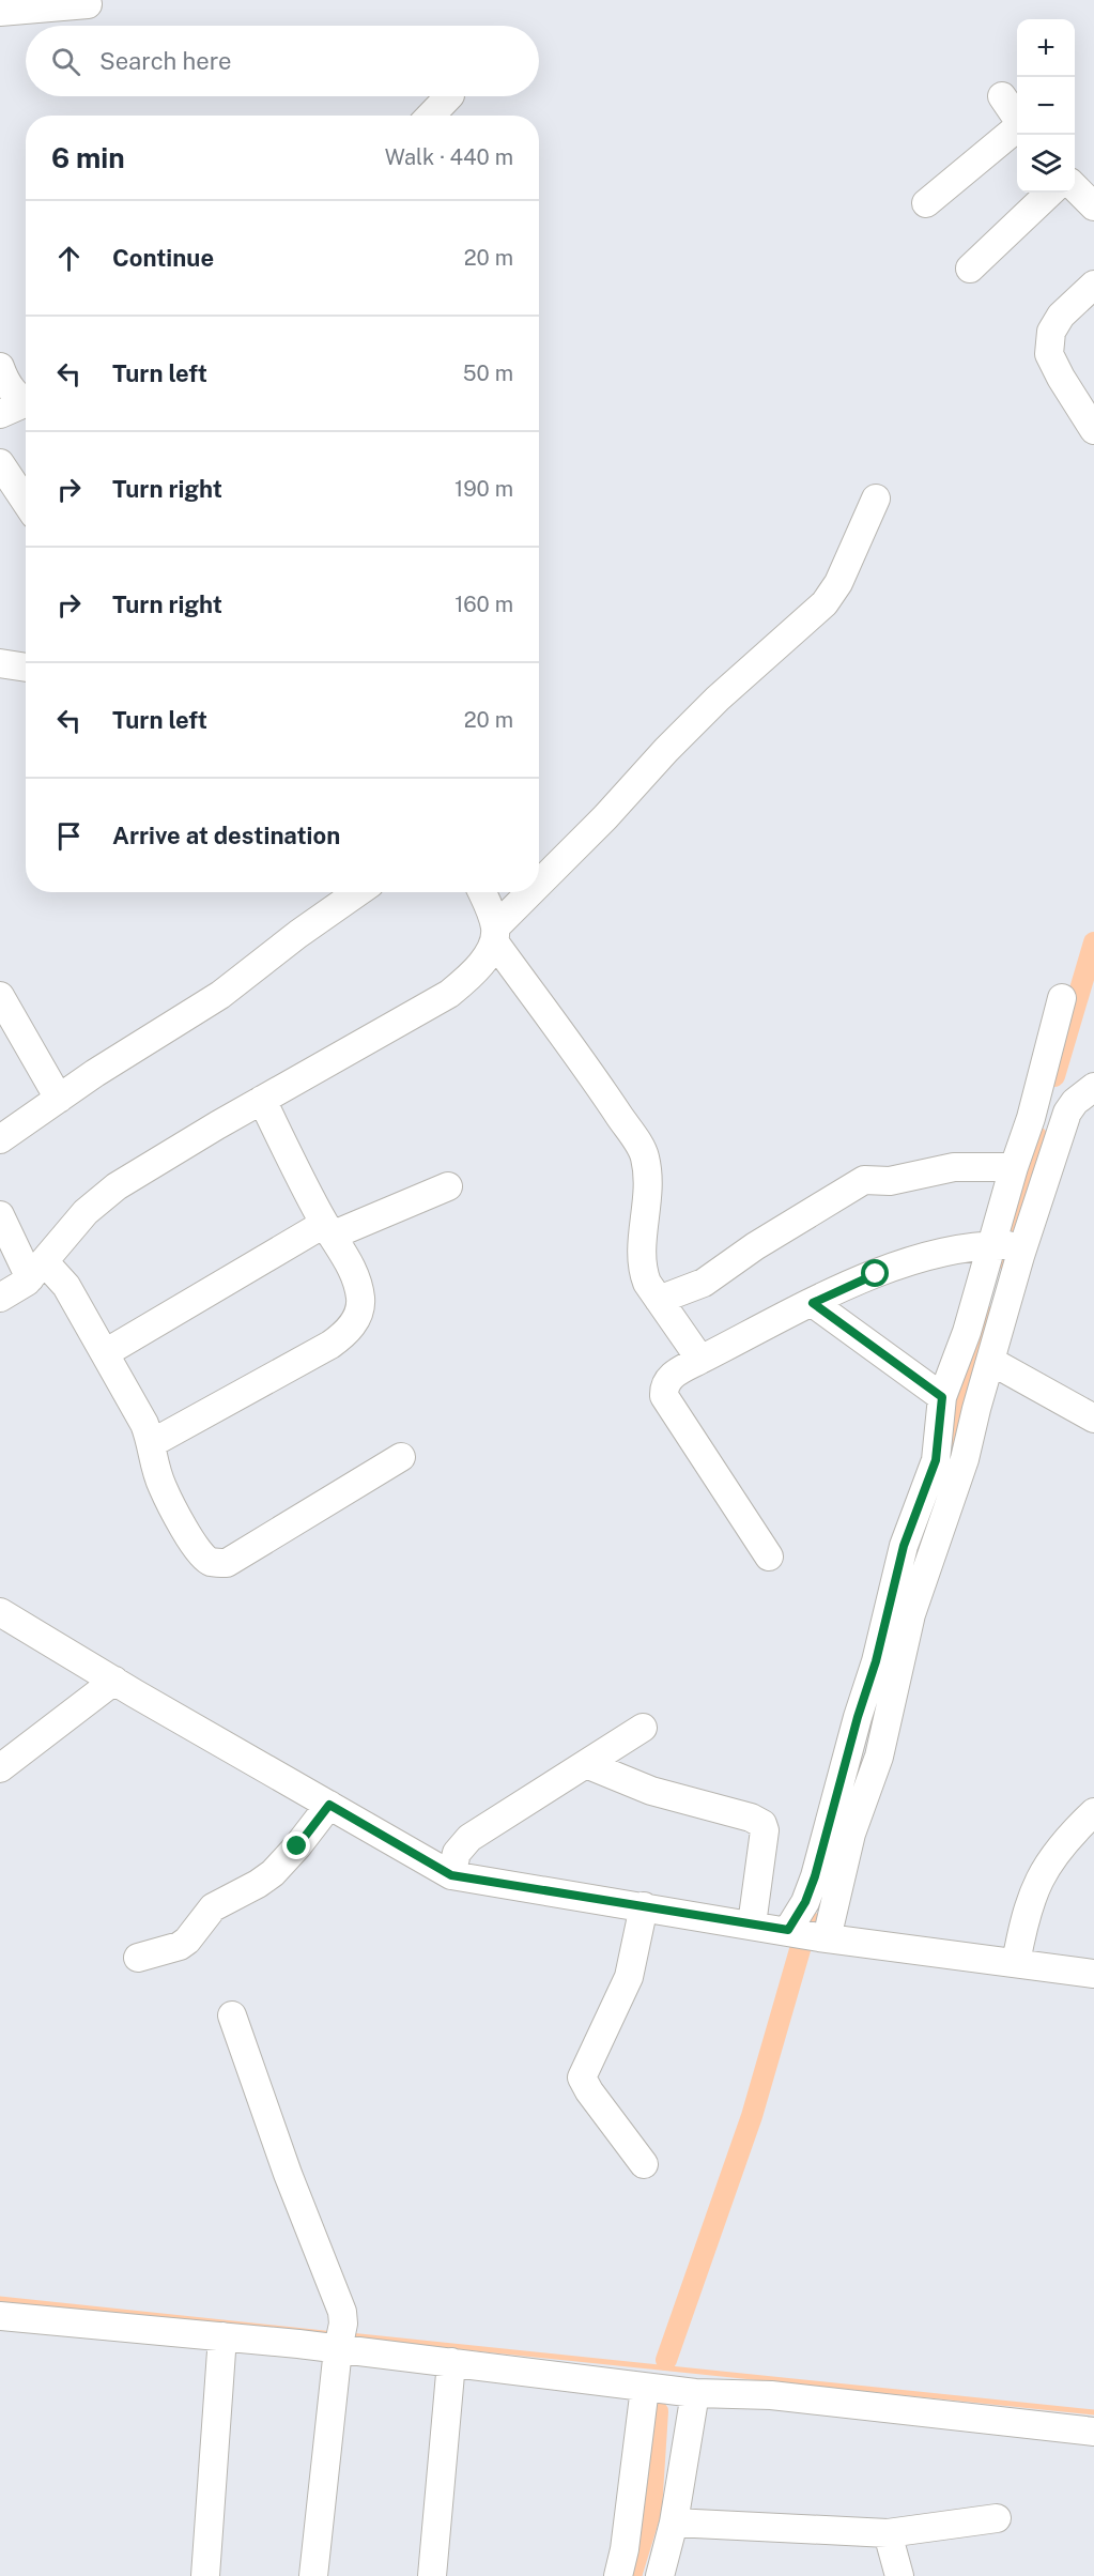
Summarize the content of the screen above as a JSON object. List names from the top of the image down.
{
  "page": {
    "map_buttons": ["+", "−"],
    "search": "Search here",
    "heading": ["6 min", "Walk · 440 m"],
    "list": [
      ["Continue", "20 m"],
      ["Turn left", "50 m"],
      ["Turn right", "190 m"],
      ["Turn right", "160 m"],
      ["Turn left", "20 m"],
      "Arrive at destination"
    ]
  }
}
